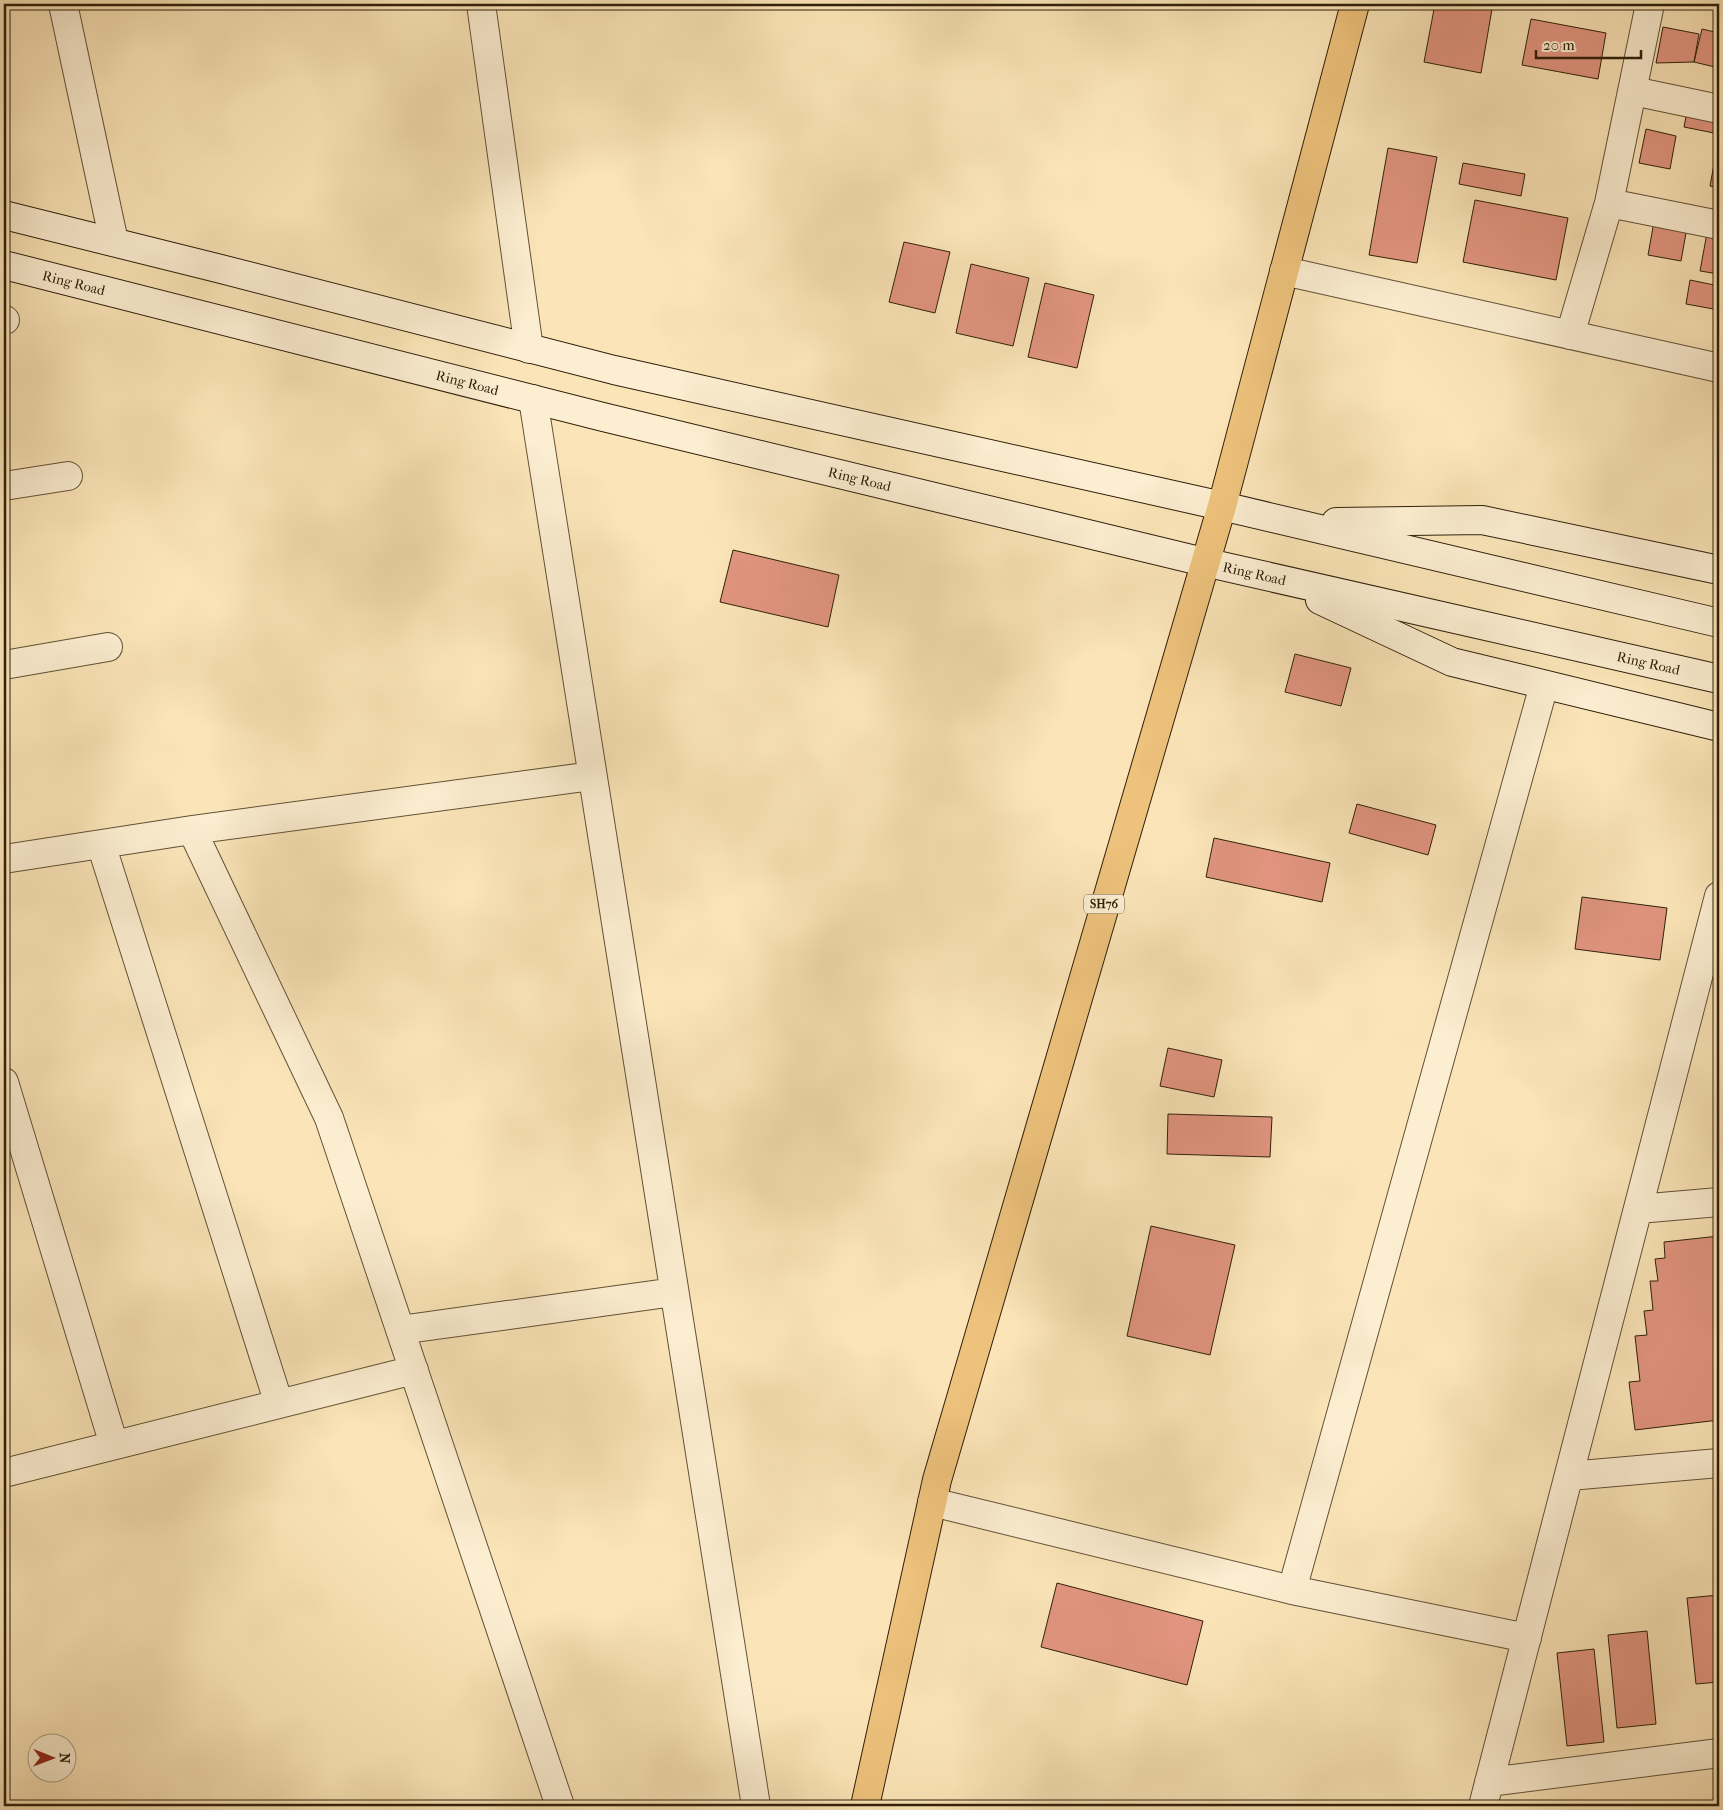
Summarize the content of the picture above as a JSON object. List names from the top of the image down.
{
  "streets": {
    "main road": ["SH76"],
    "street": ["Ring Road"]
  },
  "crossings": [
    ["Ring Road", "SH76"]
  ],
  "scale_bar": "20 m",
  "north": "right"
}
